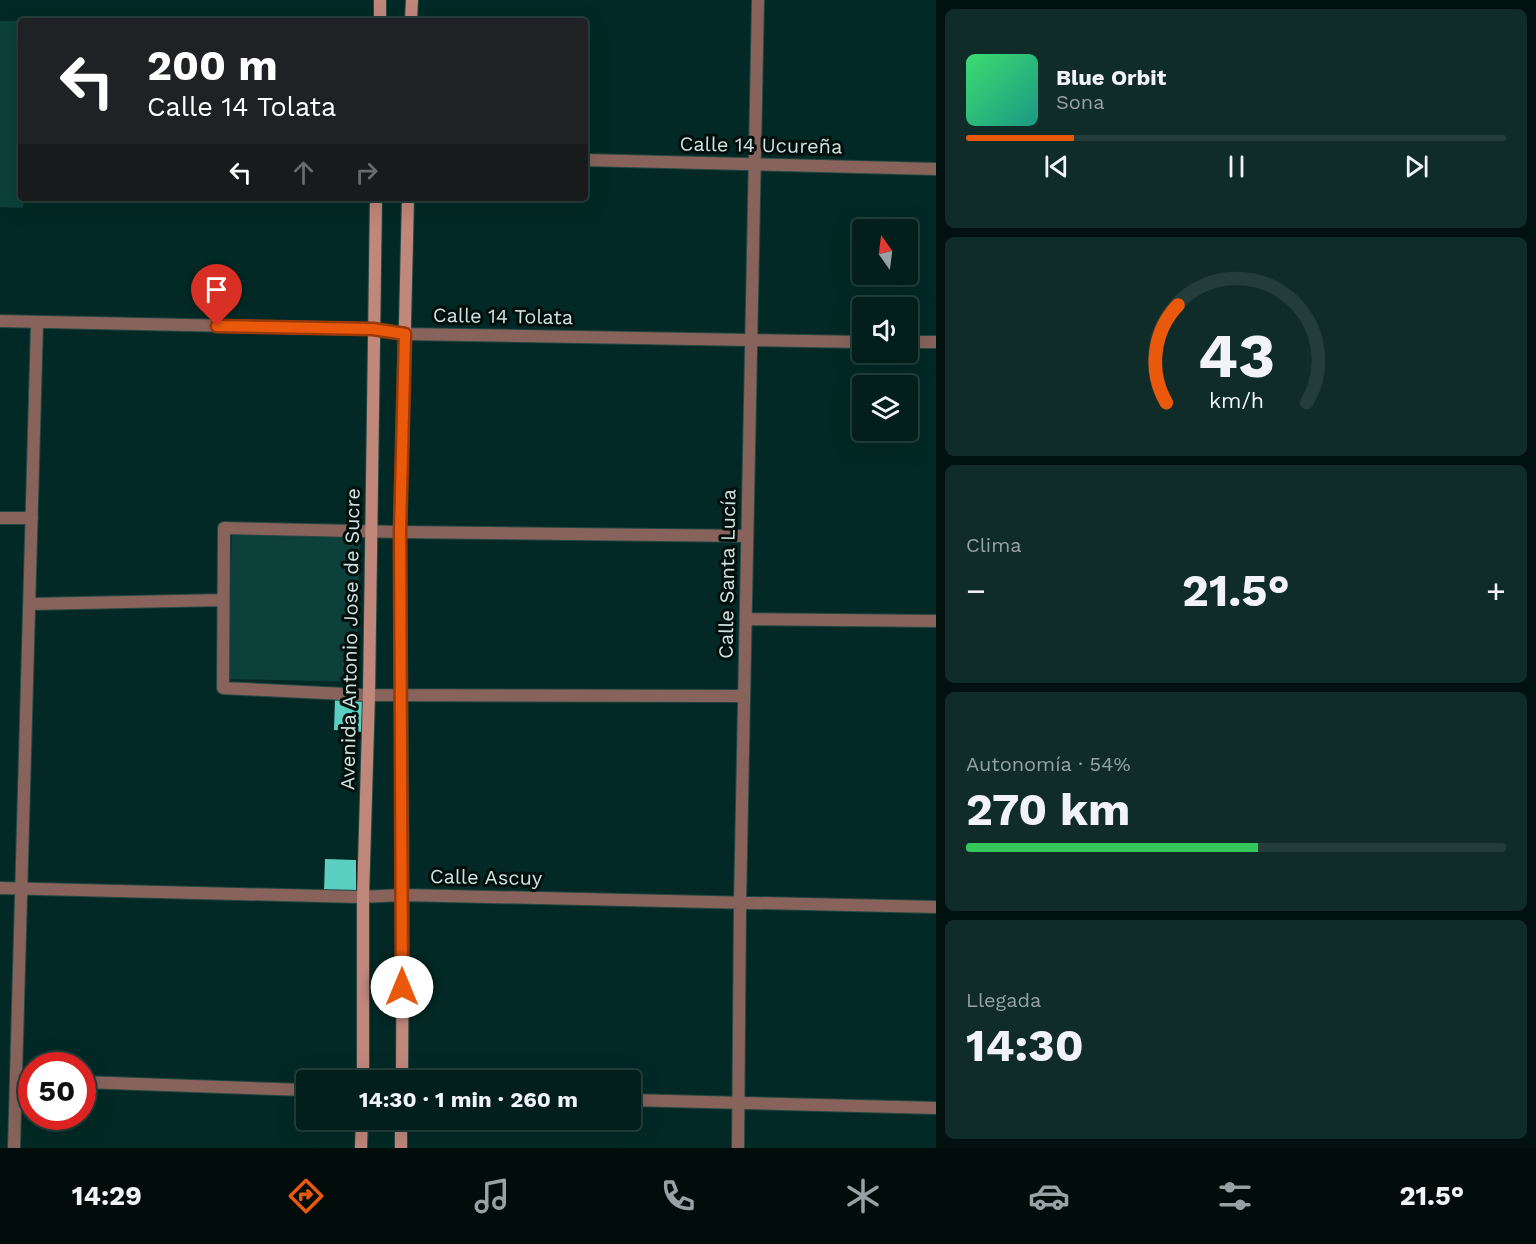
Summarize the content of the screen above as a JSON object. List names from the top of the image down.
{
  "streets": {
    "main road": ["Avenida Antonio Jose de Sucre"],
    "street": [
      "Calle 14 Ucureña",
      "Calle 14 Tolata",
      "Calle Santa Lucía",
      "Calle Ascuy"
    ]
  },
  "crossings": [
    ["Calle 14 Ucureña", "Calle Santa Lucía"],
    ["Calle 14 Tolata", "Calle Santa Lucía"],
    ["Calle 14 Tolata", "Avenida Antonio Jose de Sucre"],
    ["Calle Santa Lucía", "Calle Ascuy"],
    ["Avenida Antonio Jose de Sucre", "Calle Ascuy"]
  ],
  "north": "top",
  "page": {
    "turn": ["200 m", "Calle 14 Tolata"],
    "song": ["Blue Orbit", "Sona"],
    "tile": [
      "Clima",
      ["Autonomía · 54%", "270 km"],
      ["Llegada", "14:30"]
    ],
    "heat": ["−", "21.5°", "+"],
    "limit": "50",
    "trip": "14:30 · 1 min · 260 m",
    "tabs": ["14:29", "21.5°"],
    "gauge": ["43", "km/h"]
  }
}
